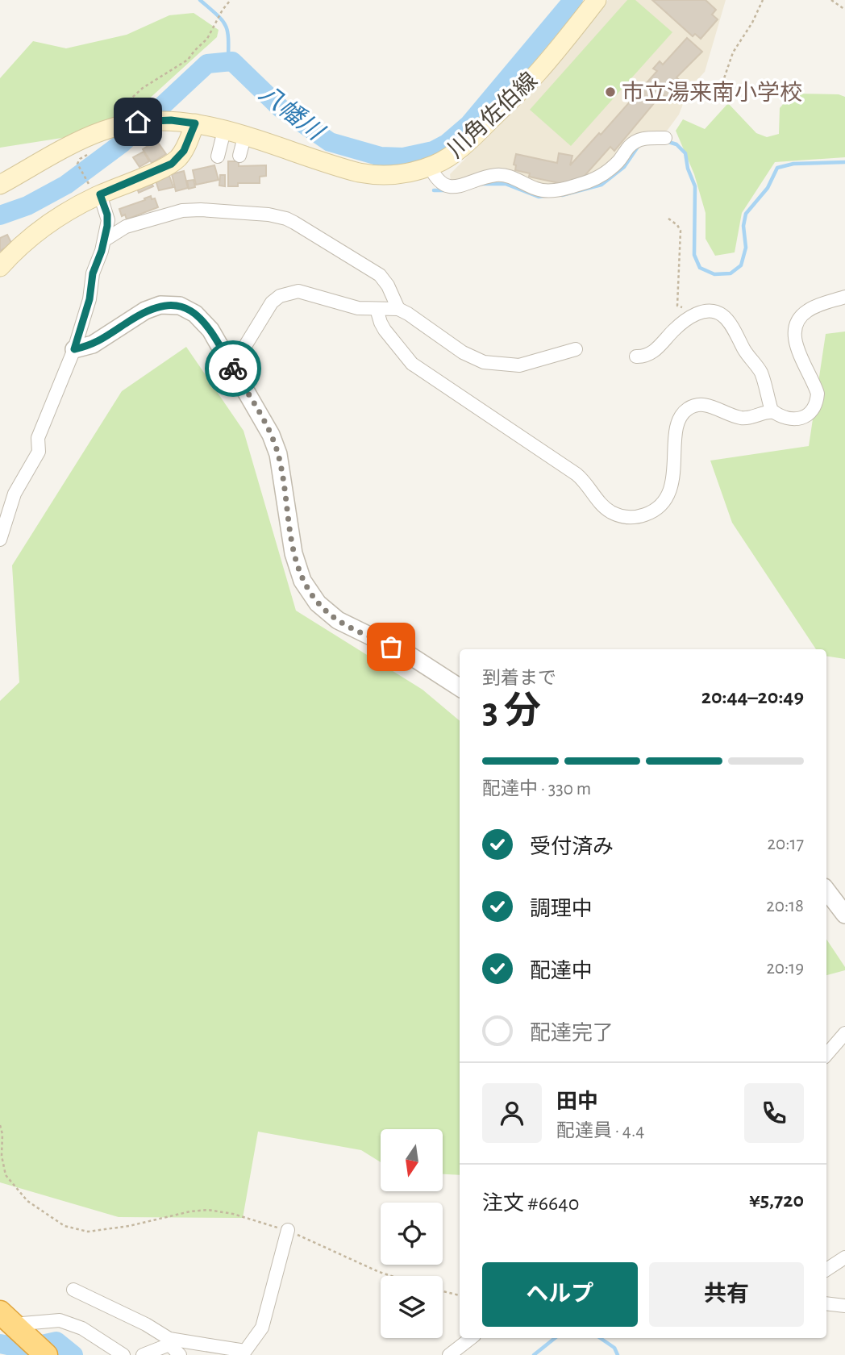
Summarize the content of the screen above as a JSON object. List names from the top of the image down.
{
  "streets": {
    "main road": ["川角佐伯線"]
  },
  "water": ["八幡川"],
  "places": ["市立湯来南小学校"],
  "north": "bottom",
  "page": {
    "heading": ["3 分", "到着まで", "20:44–20:49"],
    "panel": [
      "田中",
      "配達員 · 4.4",
      "注文 #6640",
      "¥5,720"
    ],
    "bar": "配達中 · 330 m",
    "list": [
      ["受付済み", "20:17"],
      ["調理中", "20:18"],
      ["配達中", "20:19"],
      "配達完了"
    ],
    "buttons": ["ヘルプ", "共有"]
  }
}
